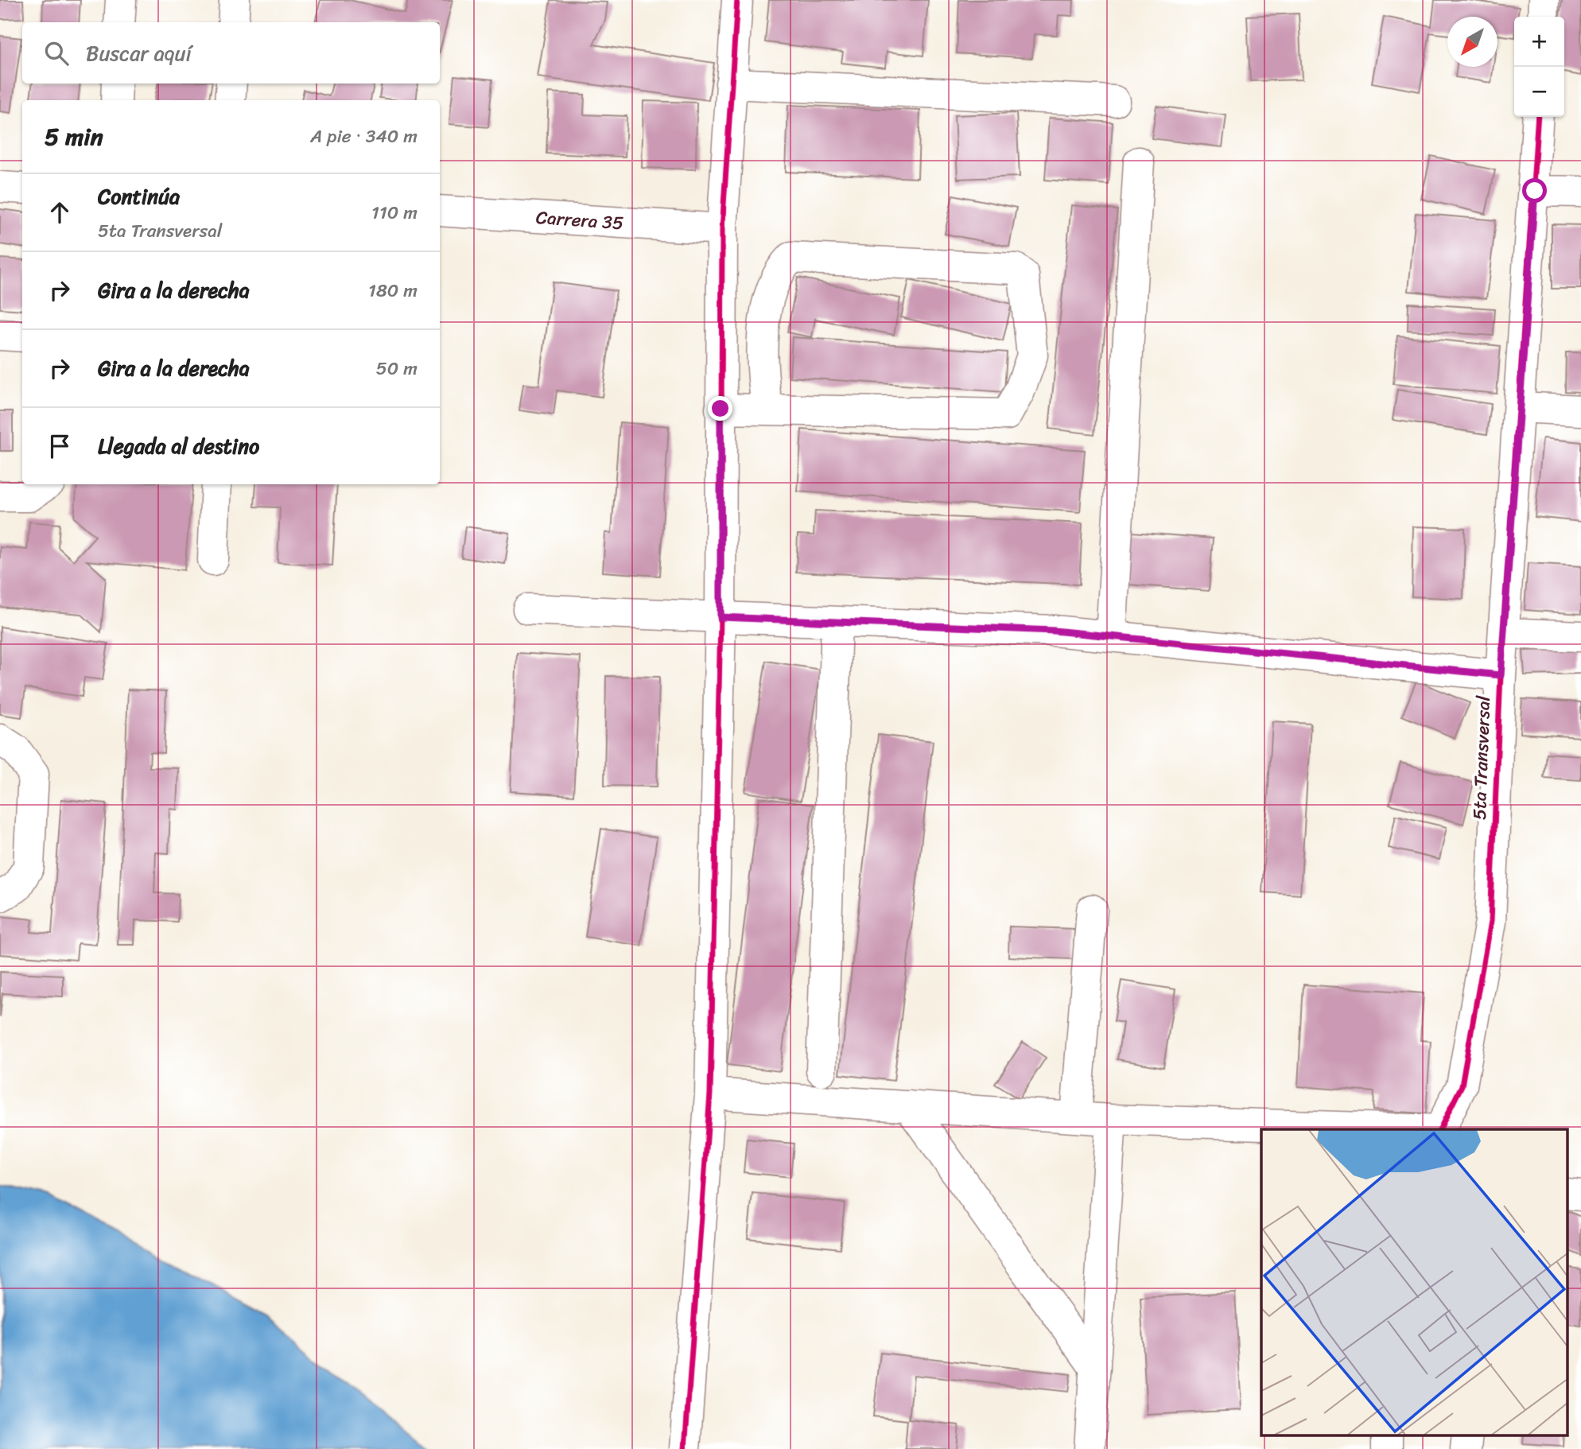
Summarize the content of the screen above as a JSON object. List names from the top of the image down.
{
  "streets": {
    "street": ["Carrera 35", "5ta Transversal"]
  },
  "north": "bottom left",
  "page": {
    "map_buttons": ["+", "−"],
    "search": "Buscar aquí",
    "heading": ["5 min", "A pie · 340 m"],
    "list": [
      ["Continúa", "5ta Transversal", "110 m"],
      ["Gira a la derecha", "180 m"],
      ["Gira a la derecha", "50 m"],
      "Llegada al destino"
    ]
  }
}
